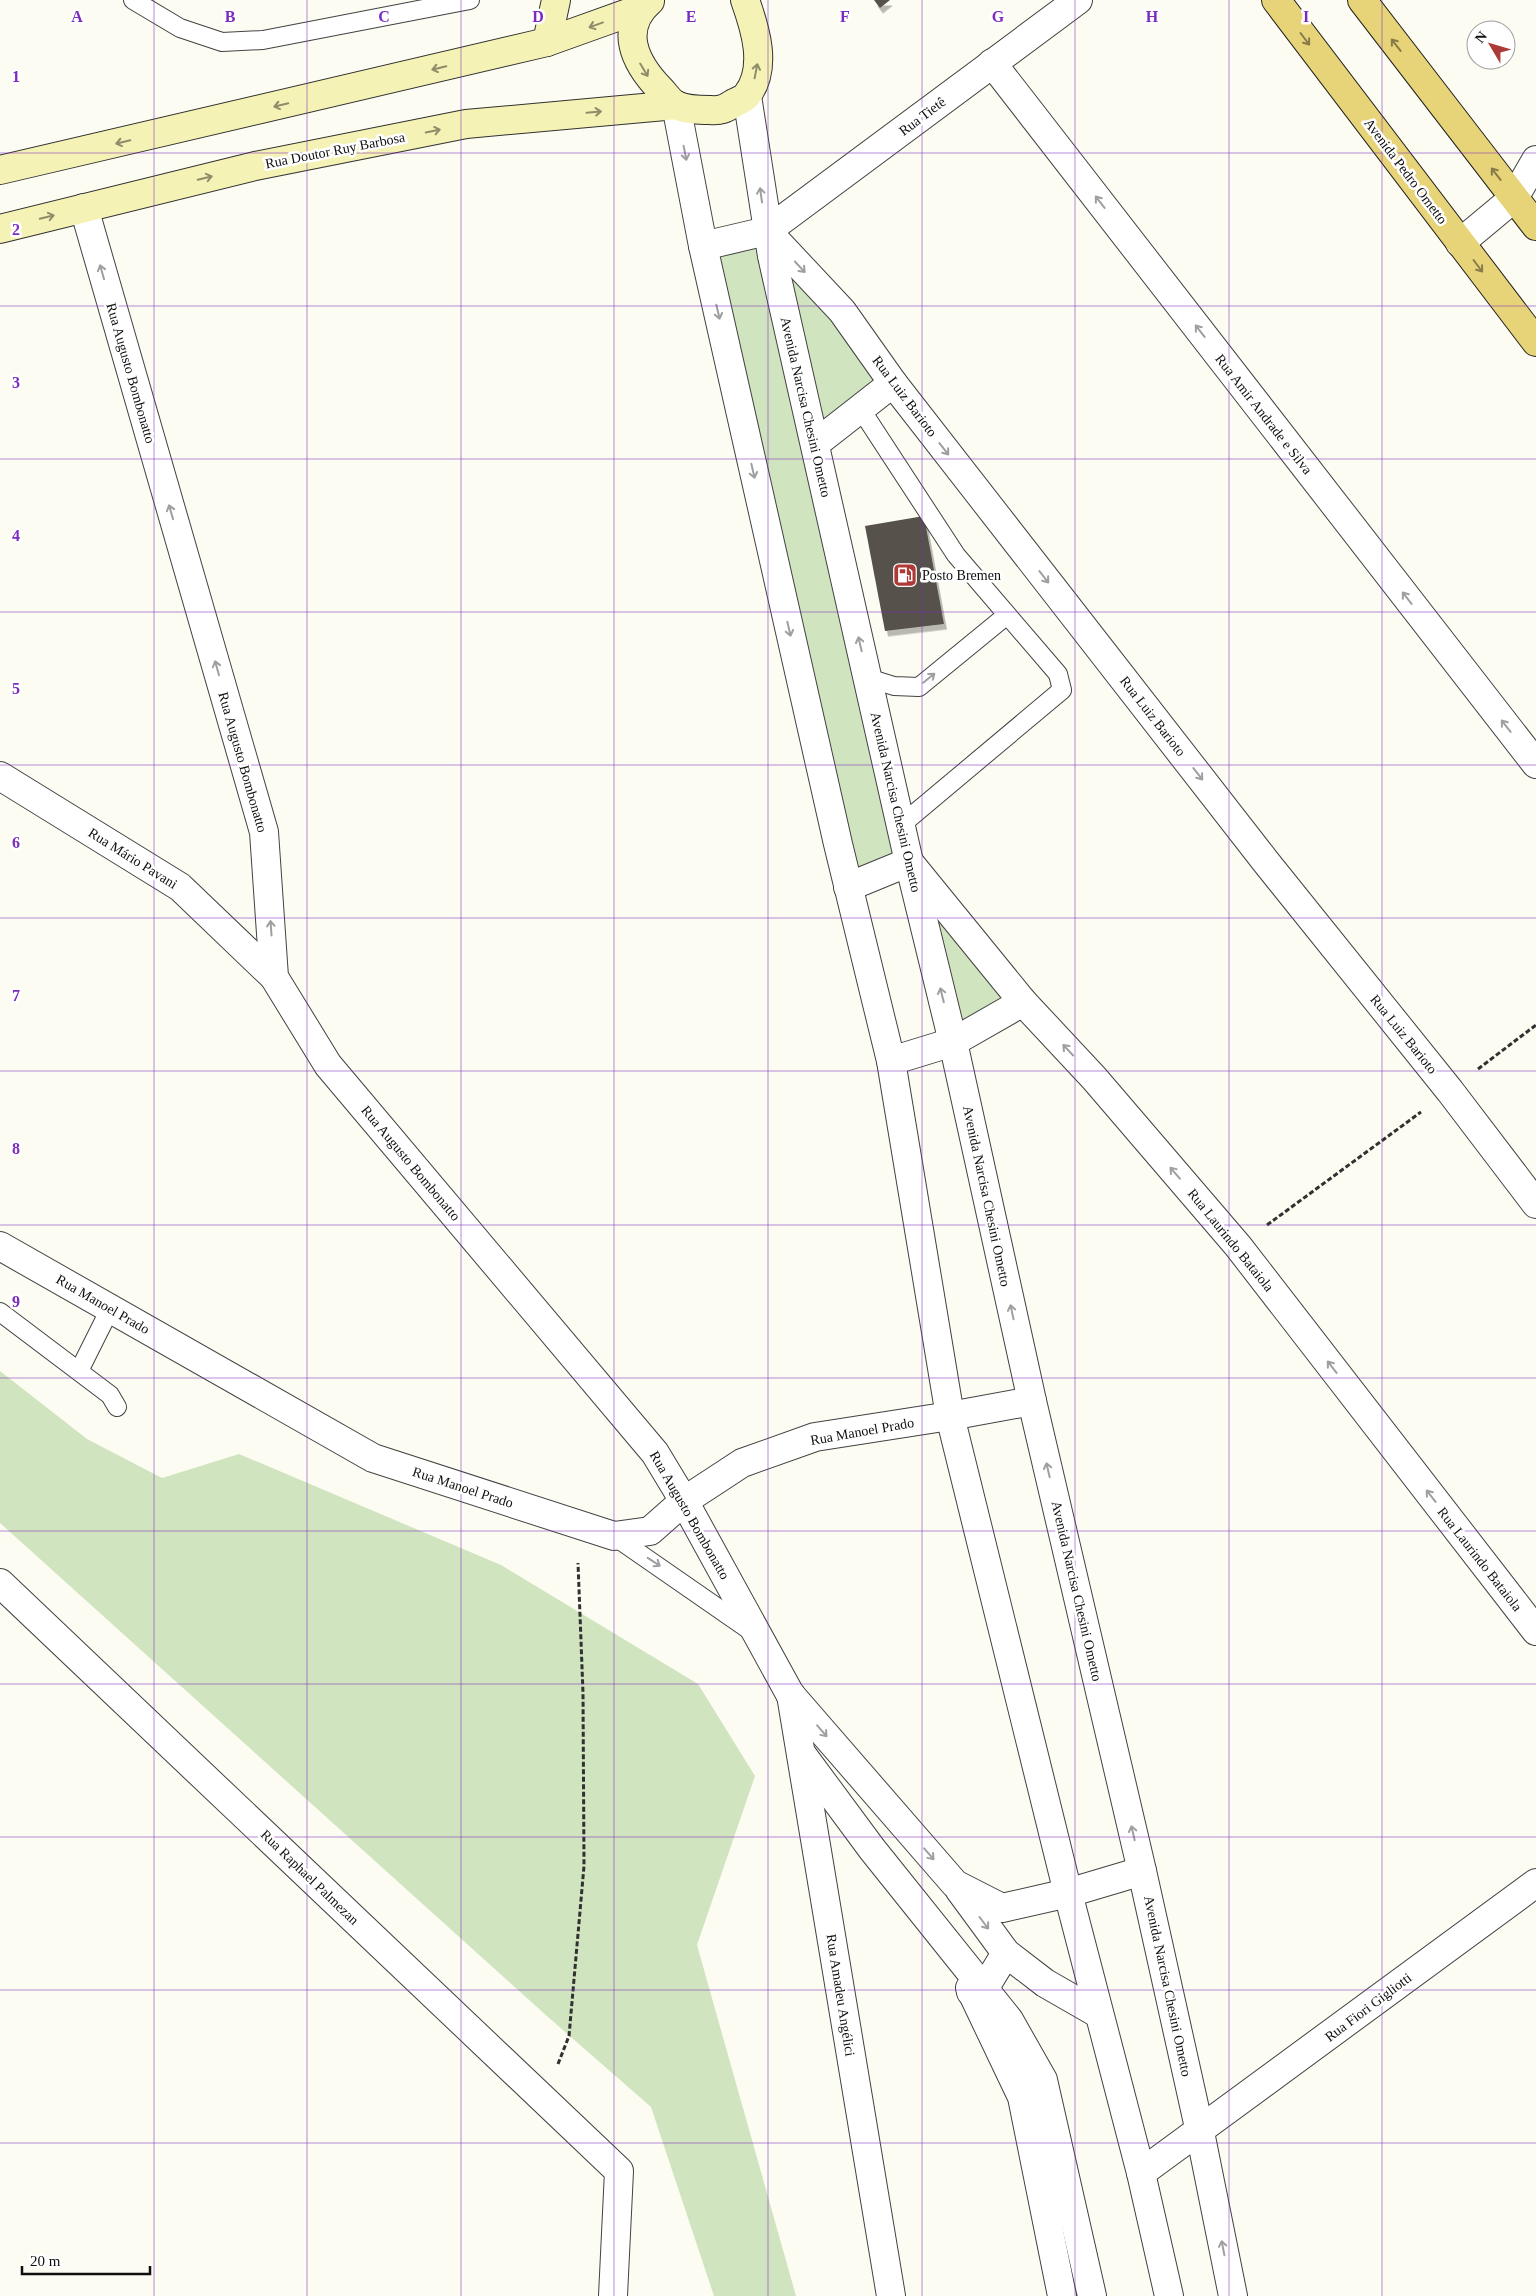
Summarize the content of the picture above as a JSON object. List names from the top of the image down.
{
  "streets": {
    "main road": ["Rua Doutor Ruy Barbosa", "Avenida Pedro Ometto"],
    "street": [
      "Rua Tietê",
      "Rua Augusto Bombonatto",
      "Rua Luiz Barioto",
      "Avenida Narcisa Chesini Ometto",
      "Rua Amir Andrade e Silva",
      "Rua Mário Pavani",
      "Rua Laurindo Bataiola",
      "Rua Manoel Prado",
      "Rua Raphael Palmezan",
      "Rua Amadeu Angélici",
      "Rua Fiori Gigliotti"
    ]
  },
  "crossings": [
    ["Rua Tietê", "Rua Luiz Barioto"],
    ["Rua Tietê", "Avenida Narcisa Chesini Ometto"],
    ["Rua Tietê", "Rua Amir Andrade e Silva"],
    ["Rua Doutor Ruy Barbosa", "Rua Augusto Bombonatto"],
    ["Rua Doutor Ruy Barbosa", "Avenida Narcisa Chesini Ometto"],
    ["Rua Augusto Bombonatto", "Avenida Narcisa Chesini Ometto"],
    ["Rua Augusto Bombonatto", "Rua Mário Pavani"],
    ["Rua Augusto Bombonatto", "Rua Manoel Prado"],
    ["Rua Augusto Bombonatto", "Rua Amadeu Angélici"],
    ["Rua Luiz Barioto", "Avenida Narcisa Chesini Ometto"],
    ["Avenida Narcisa Chesini Ometto", "Rua Laurindo Bataiola"],
    ["Avenida Narcisa Chesini Ometto", "Rua Manoel Prado"],
    ["Avenida Narcisa Chesini Ometto", "Rua Fiori Gigliotti"]
  ],
  "one_way": ["Rua Amir Andrade e Silva", "Rua Laurindo Bataiola"],
  "places": {
    "fuel station": ["Posto Bremen"]
  },
  "scale_bar": "20 m",
  "north": "top left",
  "grid": {
    "columns": [
      "A",
      "B",
      "C",
      "D",
      "E",
      "F",
      "G",
      "H",
      "I"
    ],
    "rows": [
      "1",
      "2",
      "3",
      "4",
      "5",
      "6",
      "7",
      "8",
      "9"
    ]
  }
}
